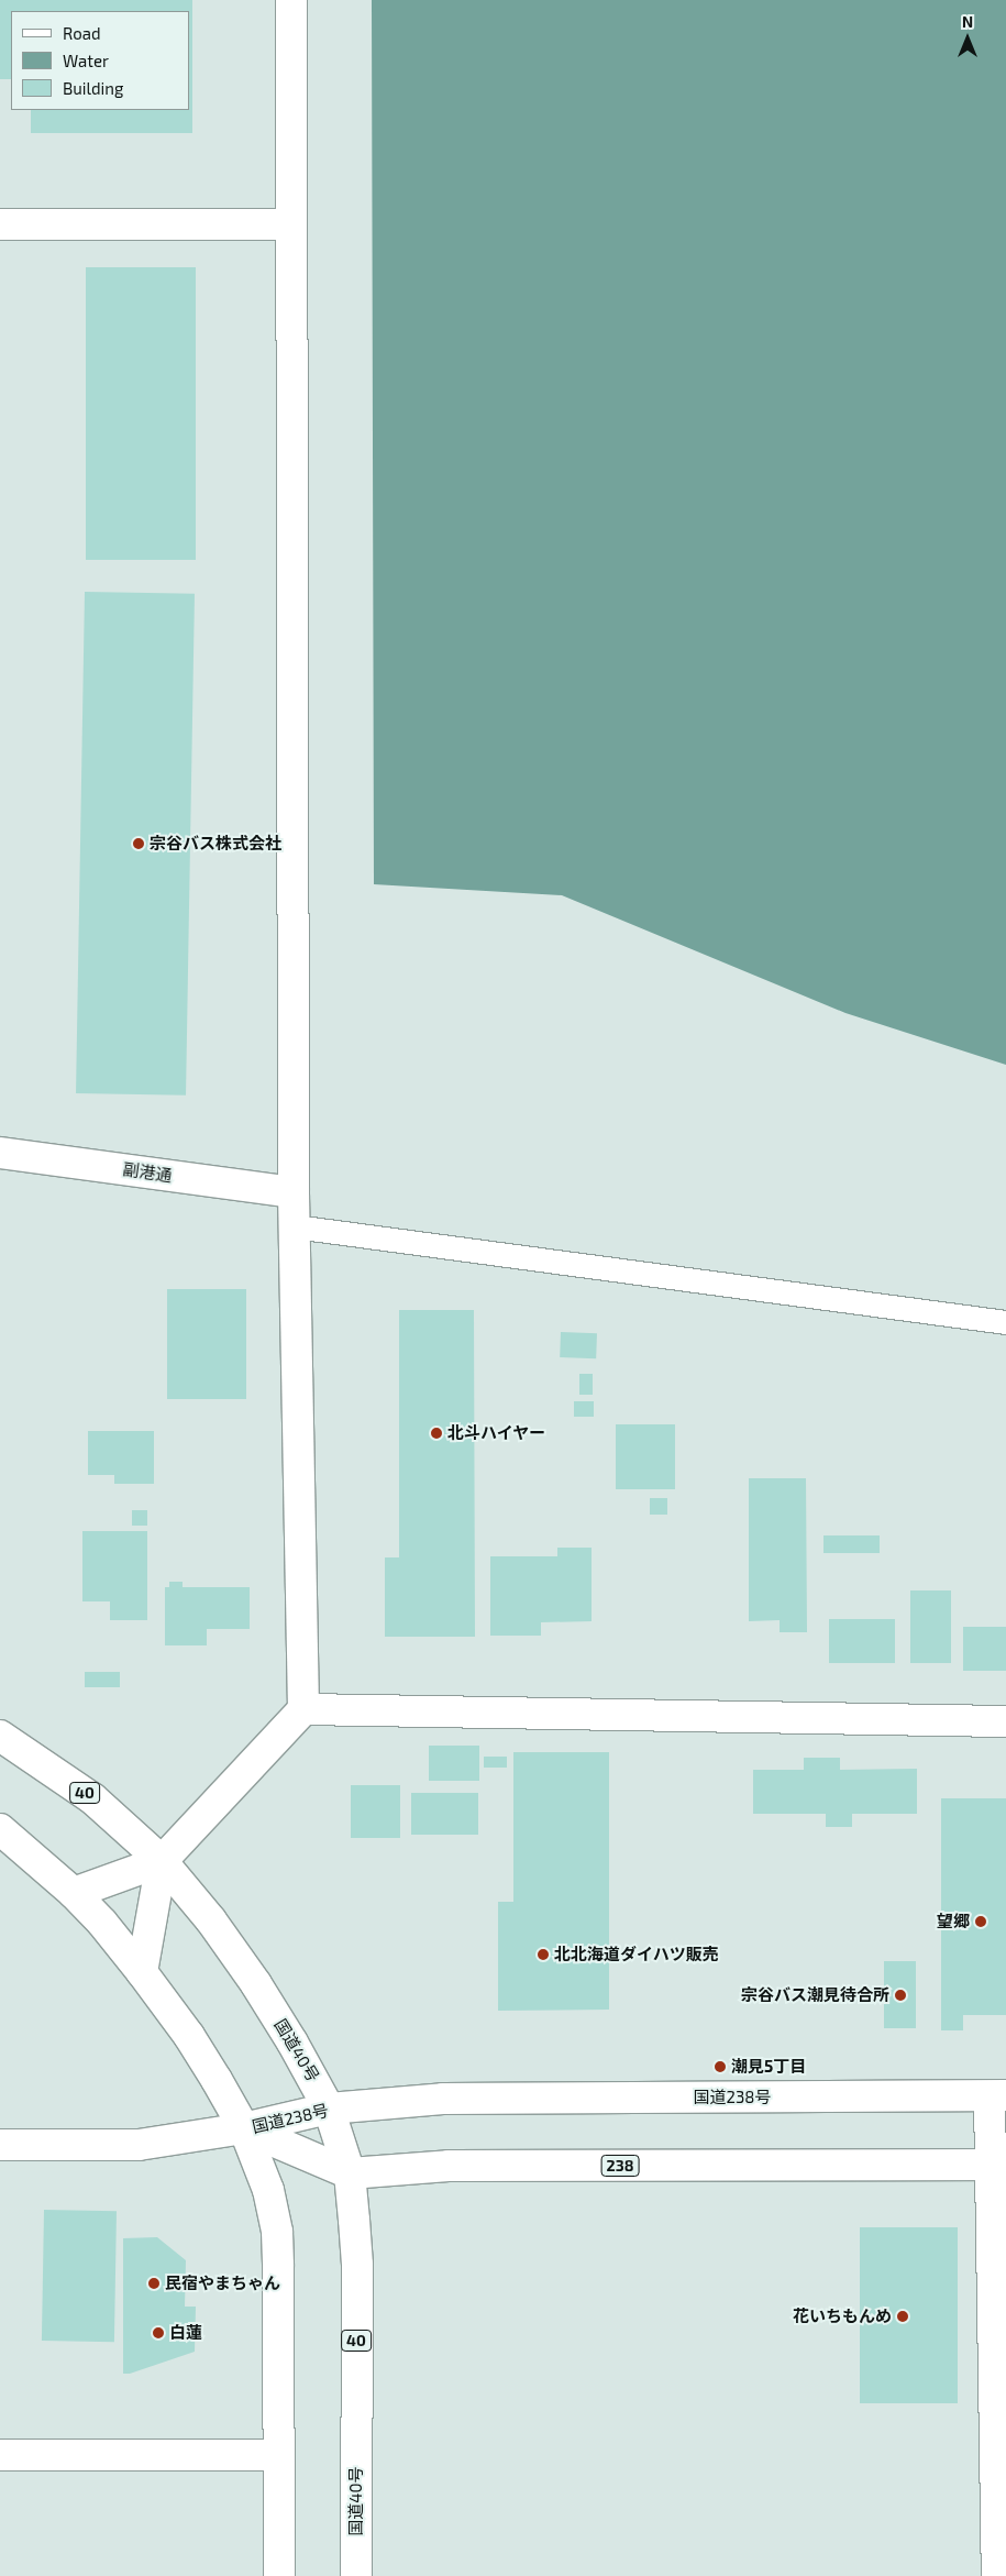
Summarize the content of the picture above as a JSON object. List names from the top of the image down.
{
  "streets": {
    "main road": [
      "副港通",
      "40",
      "国道40号",
      "国道238号",
      "238"
    ]
  },
  "crossings": [
    ["国道40号", "国道238号"]
  ],
  "places": [
    "宗谷バス株式会社",
    "北斗ハイヤー",
    "望郷",
    "北北海道ダイハツ販売",
    "宗谷バス潮見待合所",
    "潮見5丁目",
    "民宿やまちゃん",
    "花いちもんめ",
    "白蓮"
  ],
  "legend": ["Road", "Water", "Building"],
  "north": "top"
}
